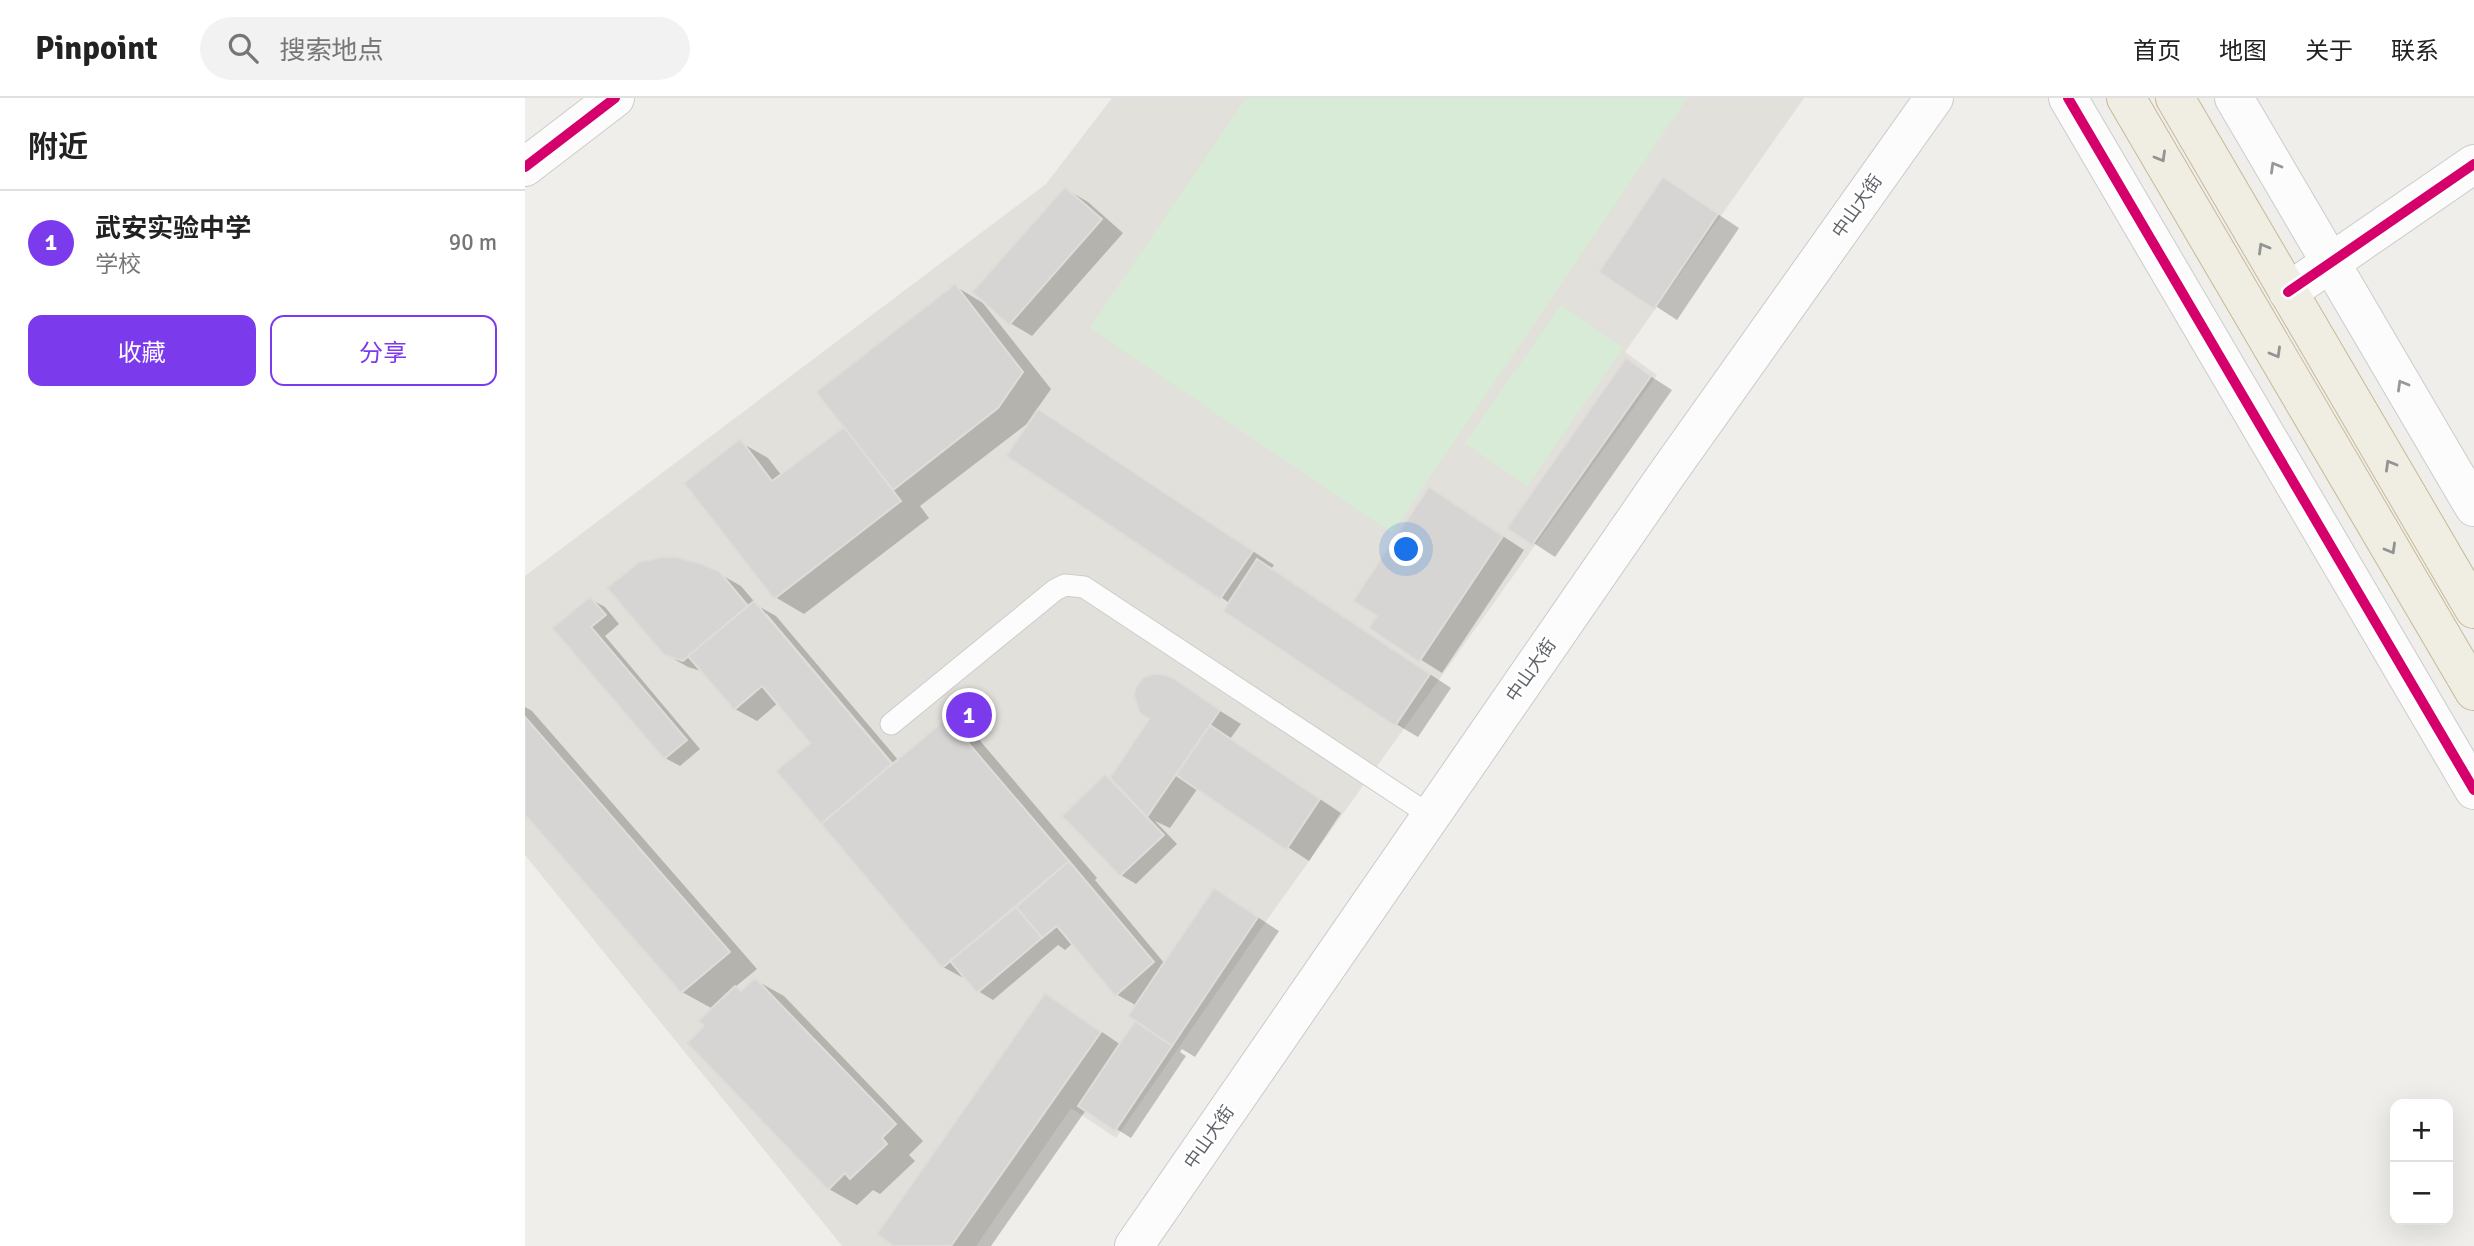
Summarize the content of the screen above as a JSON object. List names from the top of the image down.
{
  "streets": {
    "street": ["中山大街"]
  },
  "page": {
    "header": "Pinpoint",
    "search": "搜索地点",
    "nav": [
      "首页",
      "地图",
      "关于",
      "联系"
    ],
    "heading": "附近",
    "list": [
      {
        "mark": "1",
        "name": "武安实验中学",
        "note": "学校",
        "value": "90 m"
      }
    ],
    "buttons": ["收藏", "分享"],
    "pins": "1",
    "map_buttons": ["+", "−"]
  }
}
